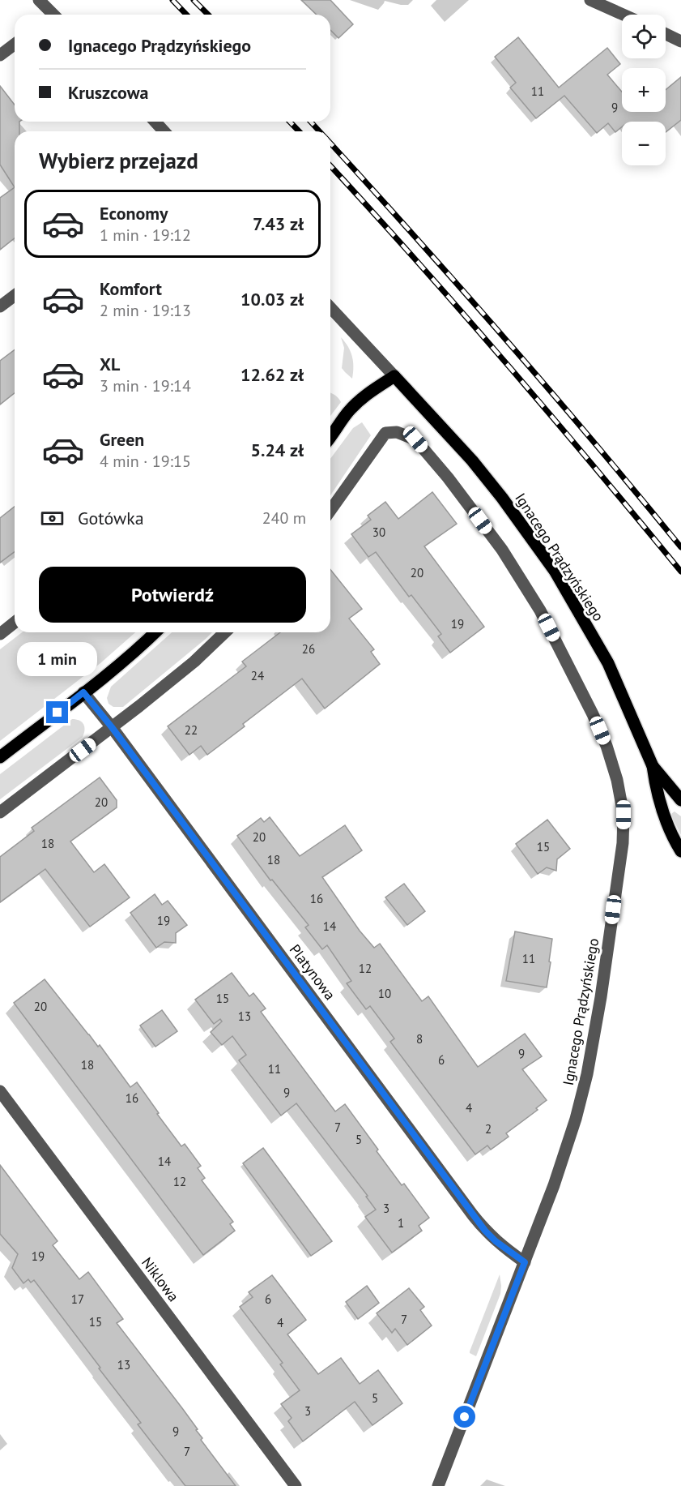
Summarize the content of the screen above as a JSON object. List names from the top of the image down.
{
  "streets": {
    "main road": ["Ignacego Prądzyńskiego"],
    "street": ["Platynowa", "Niklowa"]
  },
  "crossings": [
    ["Ignacego Prądzyńskiego", "Platynowa"]
  ],
  "house_numbers": [
    "11",
    "9",
    "30",
    "20",
    "19",
    "26",
    "24",
    "22",
    "20",
    "20",
    "18",
    "15",
    "18",
    "16",
    "19",
    "14",
    "11",
    "12",
    "10",
    "15",
    "20",
    "13",
    "8",
    "9",
    "6",
    "18",
    "11",
    "9",
    "16",
    "4",
    "7",
    "2",
    "5",
    "14",
    "12",
    "3",
    "1",
    "19",
    "17",
    "6",
    "7",
    "15",
    "4",
    "13",
    "5",
    "3",
    "9",
    "7"
  ],
  "page": {
    "map_buttons": ["+", "−"],
    "banner": ["Ignacego Prądzyńskiego", "Kruszcowa"],
    "heading": "Wybierz przejazd",
    "list": [
      {
        "name": "Economy",
        "note": "1 min · 19:12",
        "value": "7.43 zł"
      },
      {
        "name": "Komfort",
        "note": "2 min · 19:13",
        "value": "10.03 zł"
      },
      {
        "name": "XL",
        "note": "3 min · 19:14",
        "value": "12.62 zł"
      },
      {
        "name": "Green",
        "note": "4 min · 19:15",
        "value": "5.24 zł"
      }
    ],
    "pay": ["Gotówka", "240 m"],
    "buttons": "Potwierdź",
    "bubble": "1 min"
  }
}
